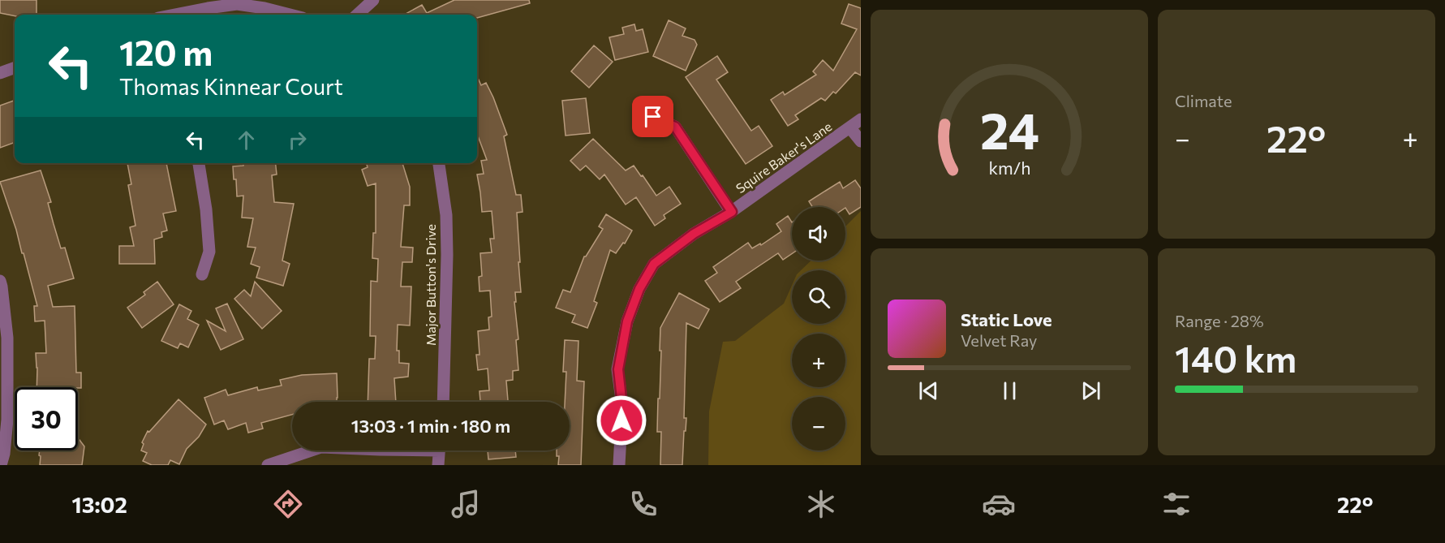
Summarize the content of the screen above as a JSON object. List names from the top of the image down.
{
  "streets": {
    "street": ["Squire Baker's Lane", "Major Button's Drive"]
  },
  "page": {
    "tile": [
      "Climate",
      ["Range · 28%", "140 km"]
    ],
    "turn": ["120 m", "Thomas Kinnear Court"],
    "heat": ["−", "22°", "+"],
    "map_buttons": ["+", "−"],
    "song": ["Static Love", "Velvet Ray"],
    "limit": "30",
    "trip": "13:03 · 1 min · 180 m",
    "tabs": ["13:02", "22°"],
    "gauge": ["24", "km/h"]
  }
}
